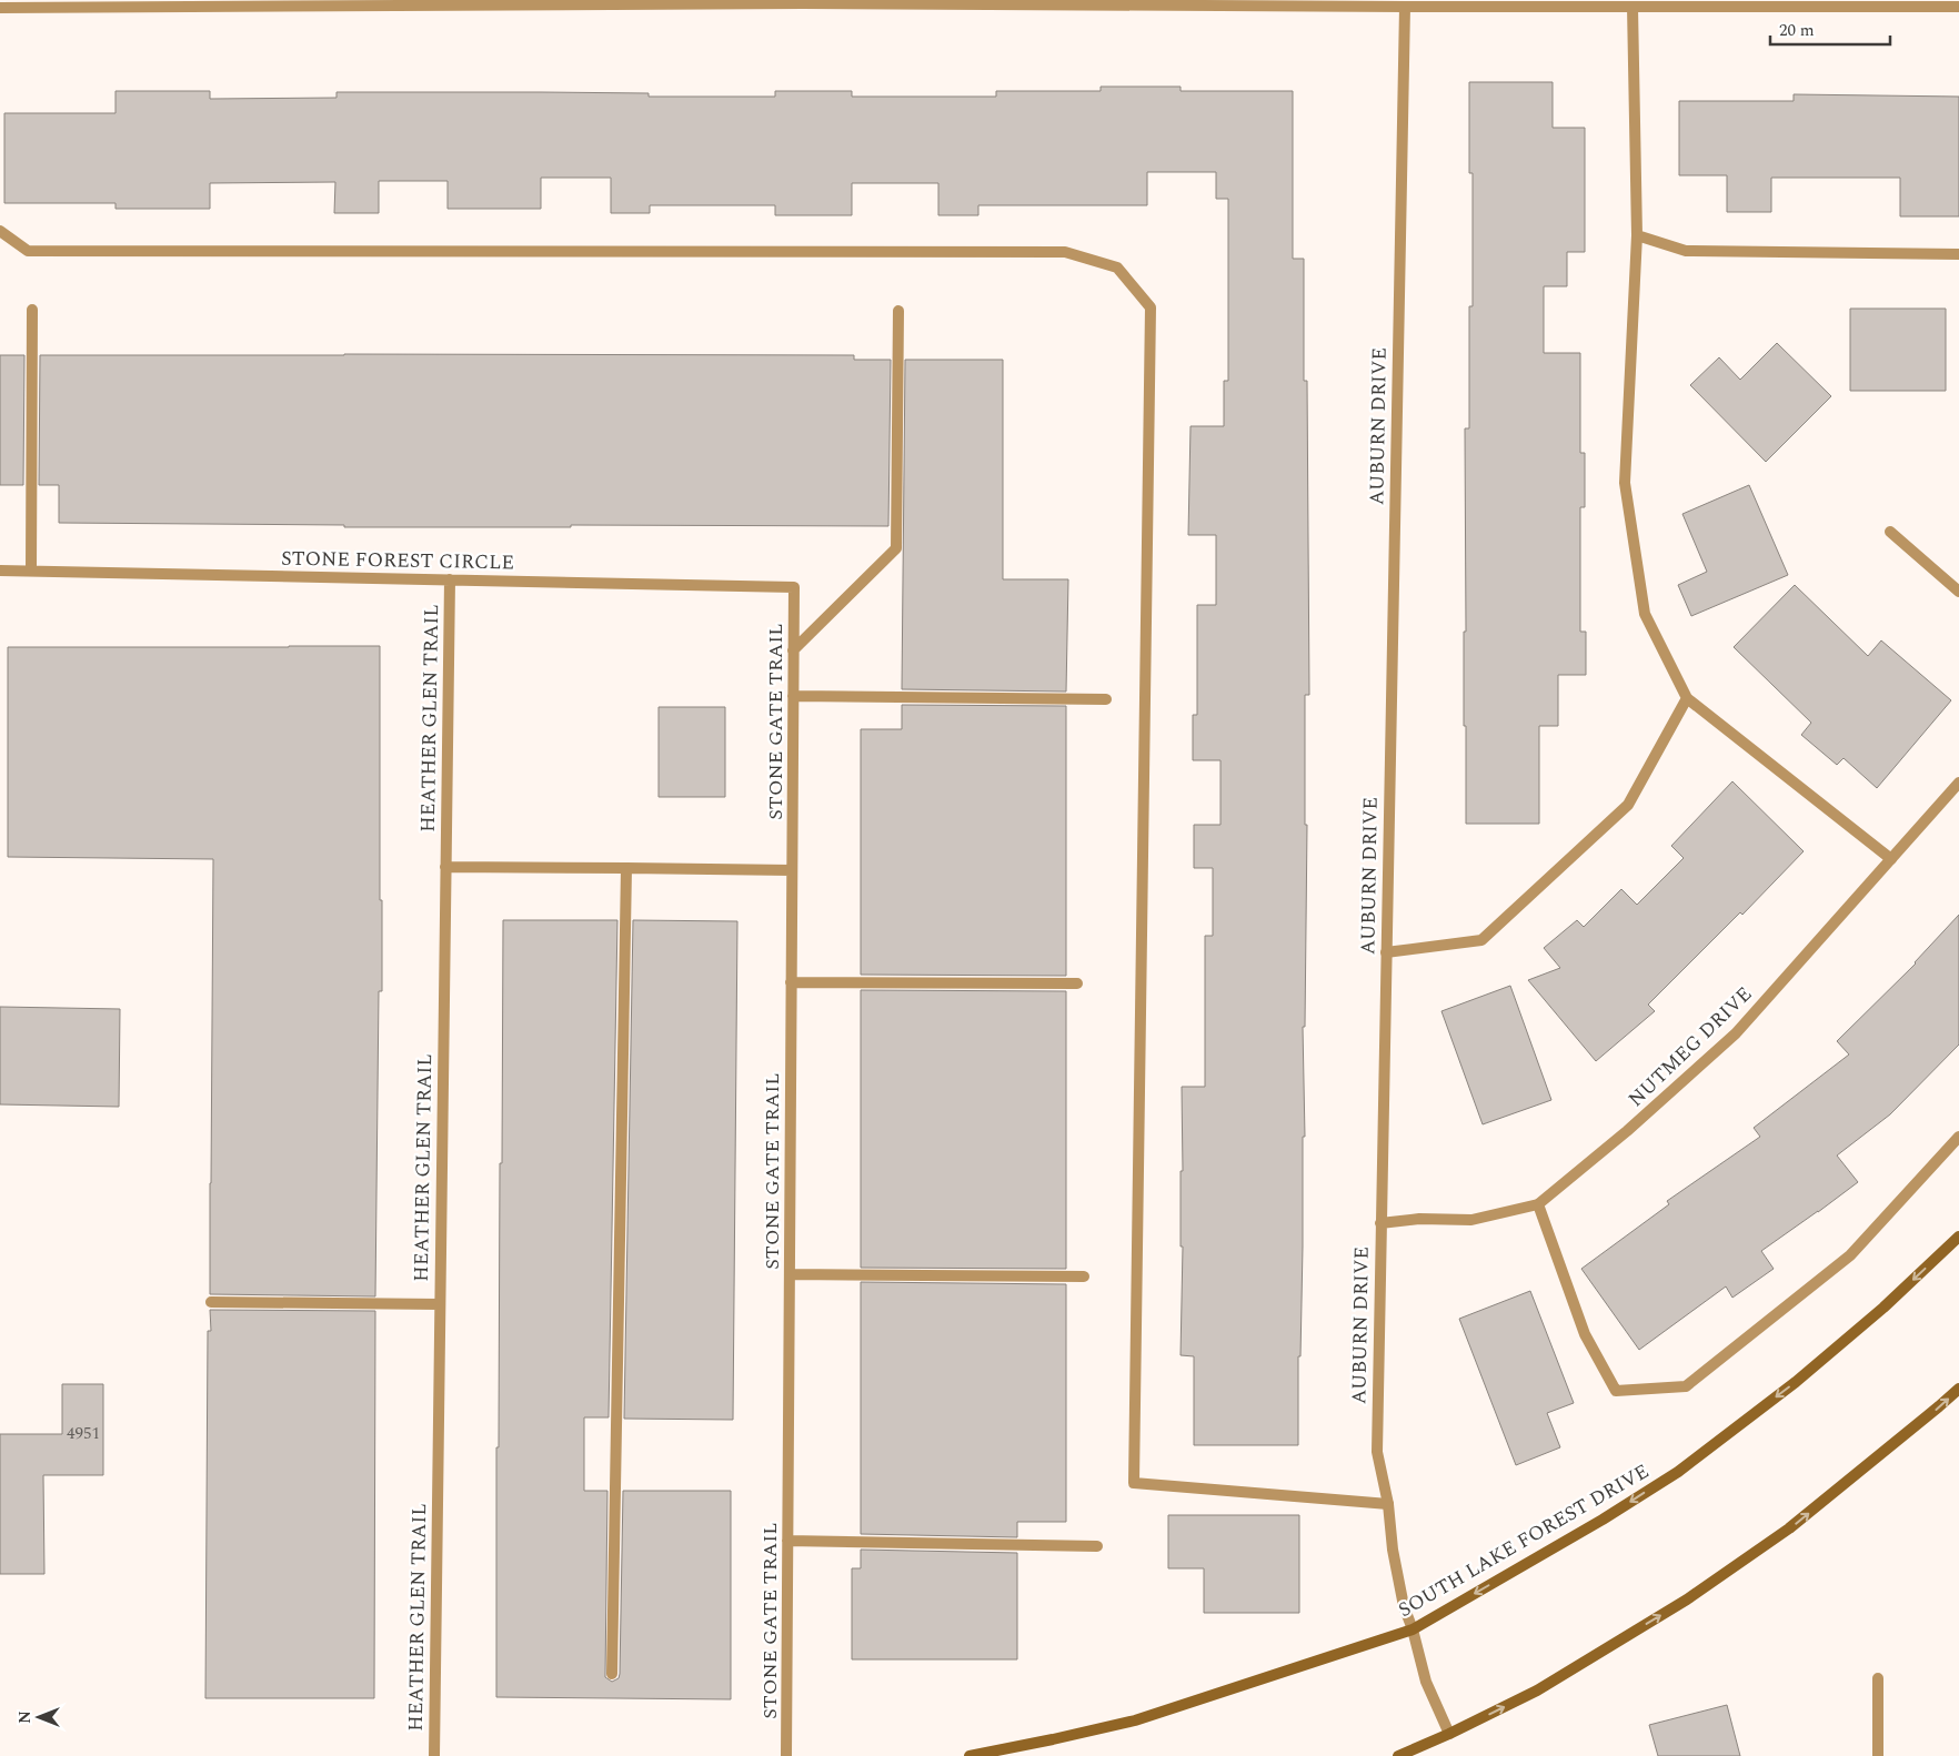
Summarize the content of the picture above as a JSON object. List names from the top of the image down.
{
  "streets": {
    "main road": ["SOUTH LAKE FOREST DRIVE"],
    "street": [
      "AUBURN DRIVE",
      "STONE FOREST CIRCLE",
      "HEATHER GLEN TRAIL",
      "STONE GATE TRAIL",
      "NUTMEG DRIVE"
    ]
  },
  "crossings": [
    ["AUBURN DRIVE", "NUTMEG DRIVE"],
    ["AUBURN DRIVE", "SOUTH LAKE FOREST DRIVE"],
    ["STONE FOREST CIRCLE", "HEATHER GLEN TRAIL"],
    ["STONE FOREST CIRCLE", "STONE GATE TRAIL"]
  ],
  "one_way": ["SOUTH LAKE FOREST DRIVE"],
  "house_numbers": ["4951"],
  "scale_bar": "20 m",
  "north": "left"
}
